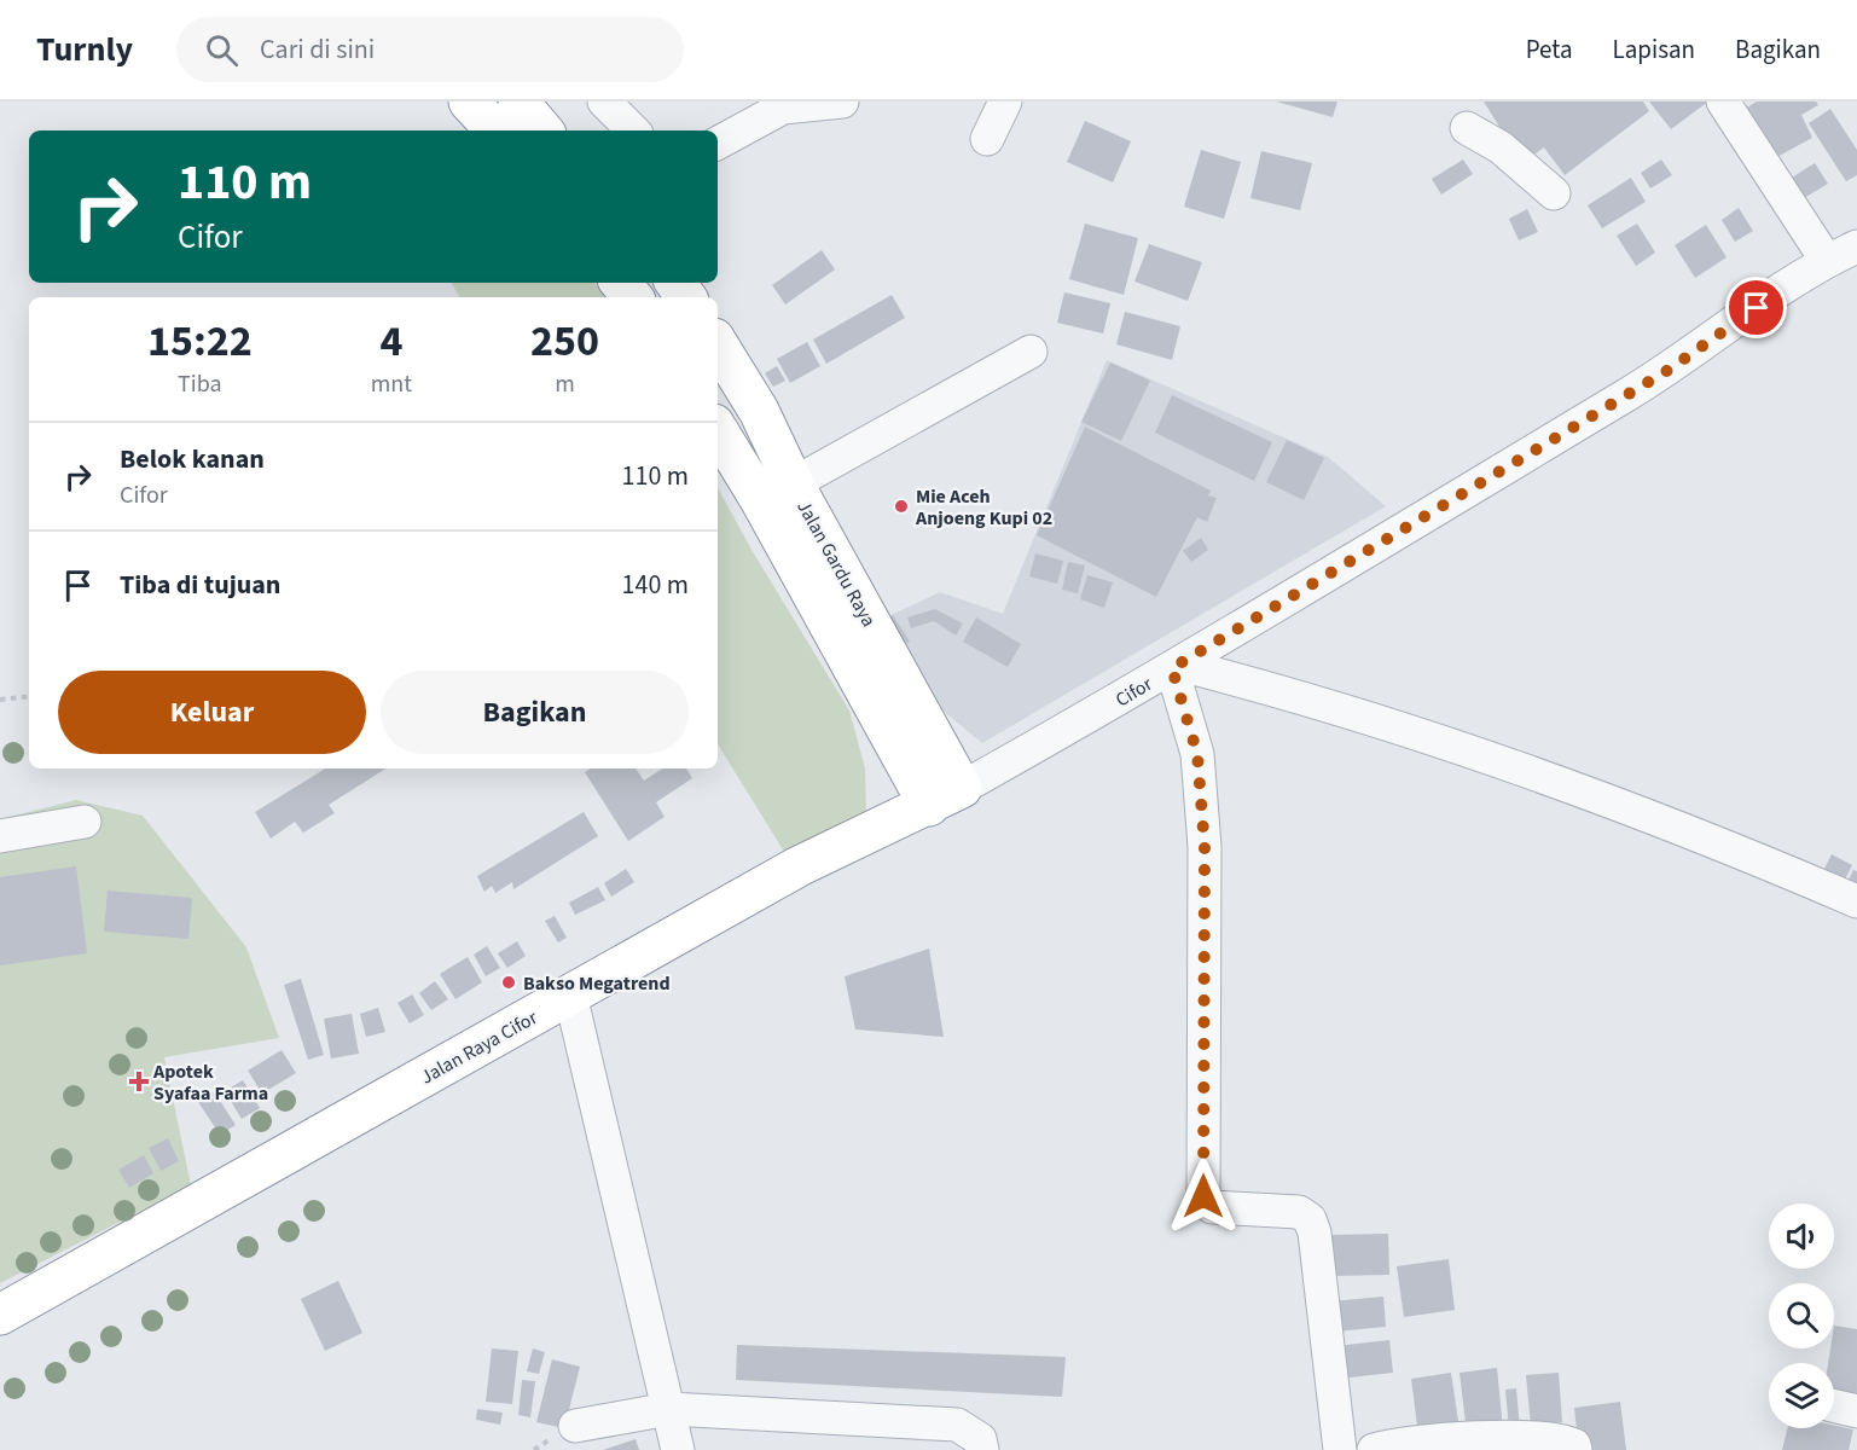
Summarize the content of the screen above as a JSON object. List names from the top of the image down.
{
  "streets": {
    "highway": ["Jalan Gardu Raya", "Jalan Raya Cifor"],
    "street": ["Cifor"]
  },
  "crossings": [
    ["Jalan Gardu Raya", "Cifor"],
    ["Jalan Gardu Raya", "Jalan Raya Cifor"],
    ["Cifor", "Jalan Raya Cifor"]
  ],
  "places": {
    "other": ["Mie Aceh Anjoeng Kupi 02", "Bakso Megatrend"],
    "health": ["Apotek Syafaa Farma"]
  },
  "page": {
    "header": "Turnly",
    "search": "Cari di sini",
    "nav": ["Peta", "Lapisan", "Bagikan"],
    "turn": ["110 m", "Cifor"],
    "eta": [
      "15:22",
      "Tiba",
      "4",
      "mnt",
      "250",
      "m"
    ],
    "list": [
      {
        "name": "Belok kanan",
        "note": "Cifor",
        "value": "110 m"
      },
      {
        "name": "Tiba di tujuan",
        "value": "140 m"
      }
    ],
    "buttons": ["Keluar", "Bagikan"]
  }
}
